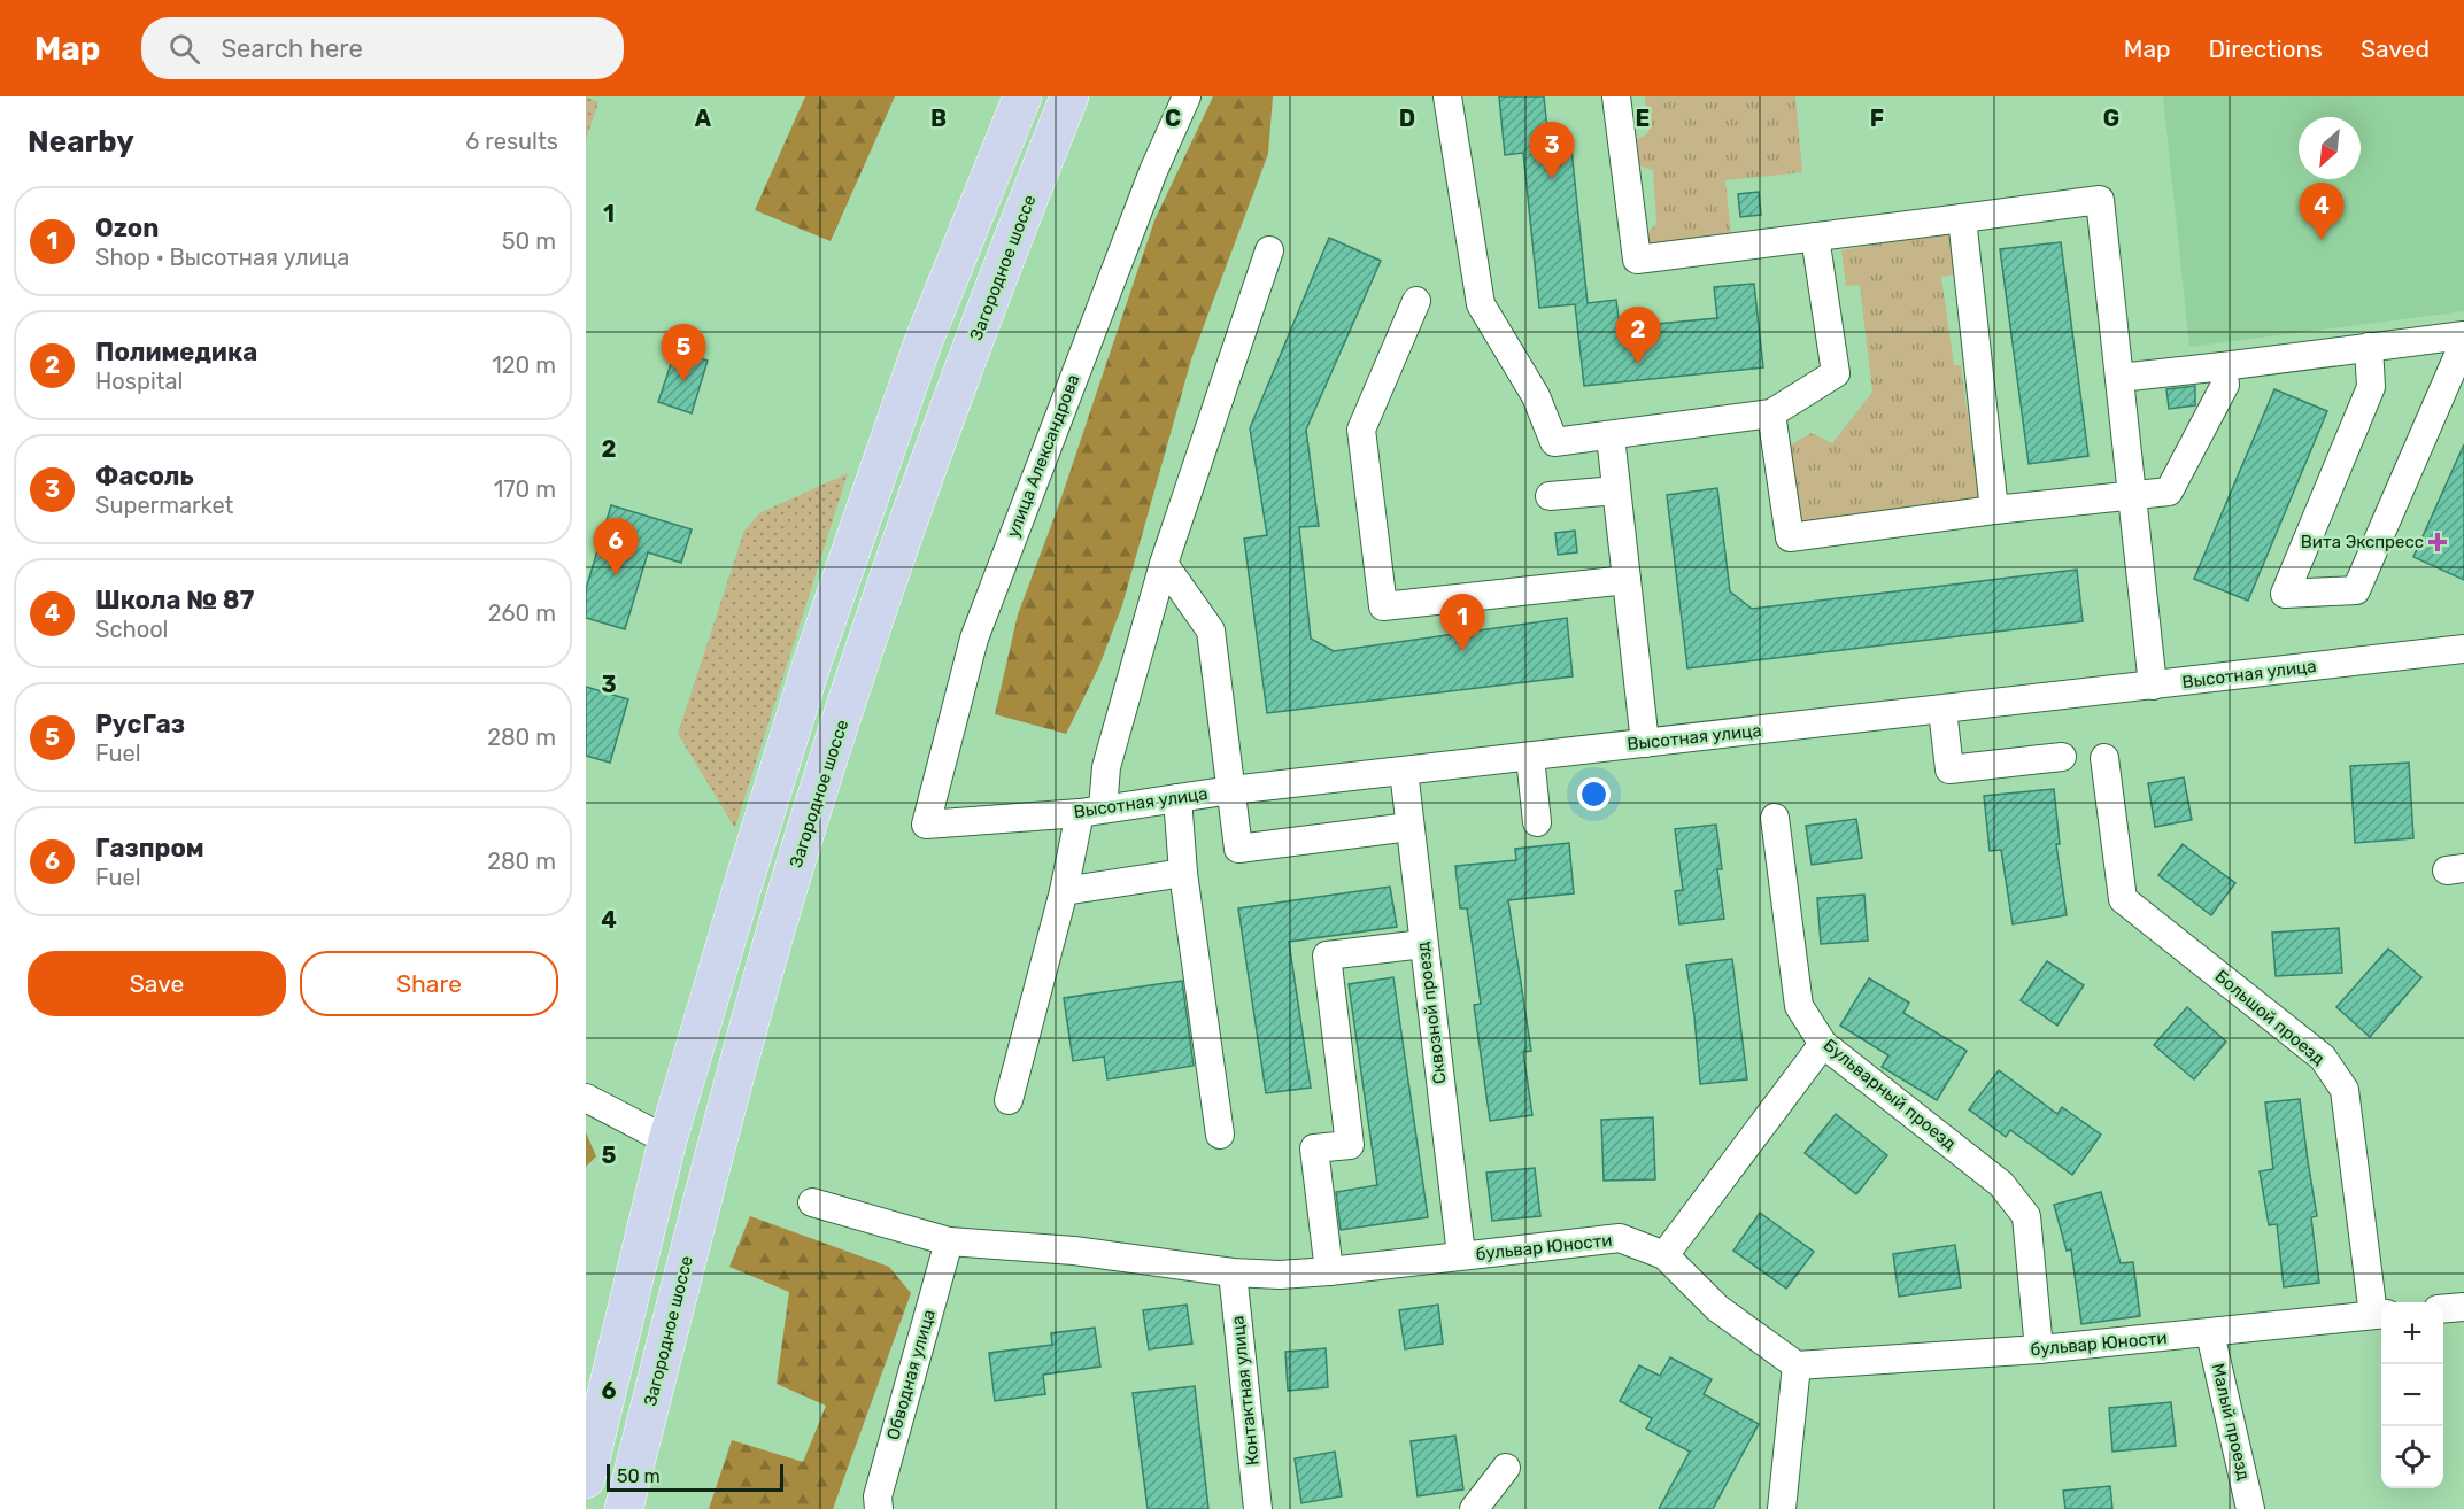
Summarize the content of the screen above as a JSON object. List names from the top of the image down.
{
  "streets": {
    "highway": ["Загородное шоссе"],
    "street": [
      "улица Александрова",
      "Высотная улица",
      "Сквозной проезд",
      "Большой проезд",
      "Бульварный проезд",
      "бульвар Юности",
      "Обводная улица",
      "Контактная улица",
      "Малый проезд"
    ]
  },
  "crossings": [
    ["улица Александрова", "Высотная улица"],
    ["Высотная улица", "Сквозной проезд"],
    ["Сквозной проезд", "бульвар Юности"],
    ["Большой проезд", "бульвар Юности"],
    ["Бульварный проезд", "бульвар Юности"],
    ["бульвар Юности", "Обводная улица"],
    ["бульвар Юности", "Контактная улица"],
    ["бульвар Юности", "Малый проезд"]
  ],
  "places": {
    "health": ["Вита Экспресс"]
  },
  "scale_bar": "50 m",
  "north": "bottom left",
  "page": {
    "header": "Map",
    "search": "Search here",
    "nav": ["Map", "Directions", "Saved"],
    "heading": ["Nearby", "6 results"],
    "pins": [
      "3",
      "4",
      "2",
      "5",
      "6",
      "1"
    ],
    "list": [
      {
        "mark": "1",
        "name": "Ozon",
        "note": "Shop · Высотная улица",
        "value": "50 m"
      },
      {
        "mark": "2",
        "name": "Полимедика",
        "note": "Hospital",
        "value": "120 m"
      },
      {
        "mark": "3",
        "name": "Фасоль",
        "note": "Supermarket",
        "value": "170 m"
      },
      {
        "mark": "4",
        "name": "Школа № 87",
        "note": "School",
        "value": "260 m"
      },
      {
        "mark": "5",
        "name": "РусГаз",
        "note": "Fuel",
        "value": "280 m"
      },
      {
        "mark": "6",
        "name": "Газпром",
        "note": "Fuel",
        "value": "280 m"
      }
    ],
    "buttons": ["Save", "Share"],
    "map_buttons": ["+", "−"],
    "scale": "50 m"
  },
  "grid": {
    "columns": [
      "A",
      "B",
      "C",
      "D",
      "E",
      "F",
      "G"
    ],
    "rows": [
      "1",
      "2",
      "3",
      "4",
      "5",
      "6"
    ]
  }
}
